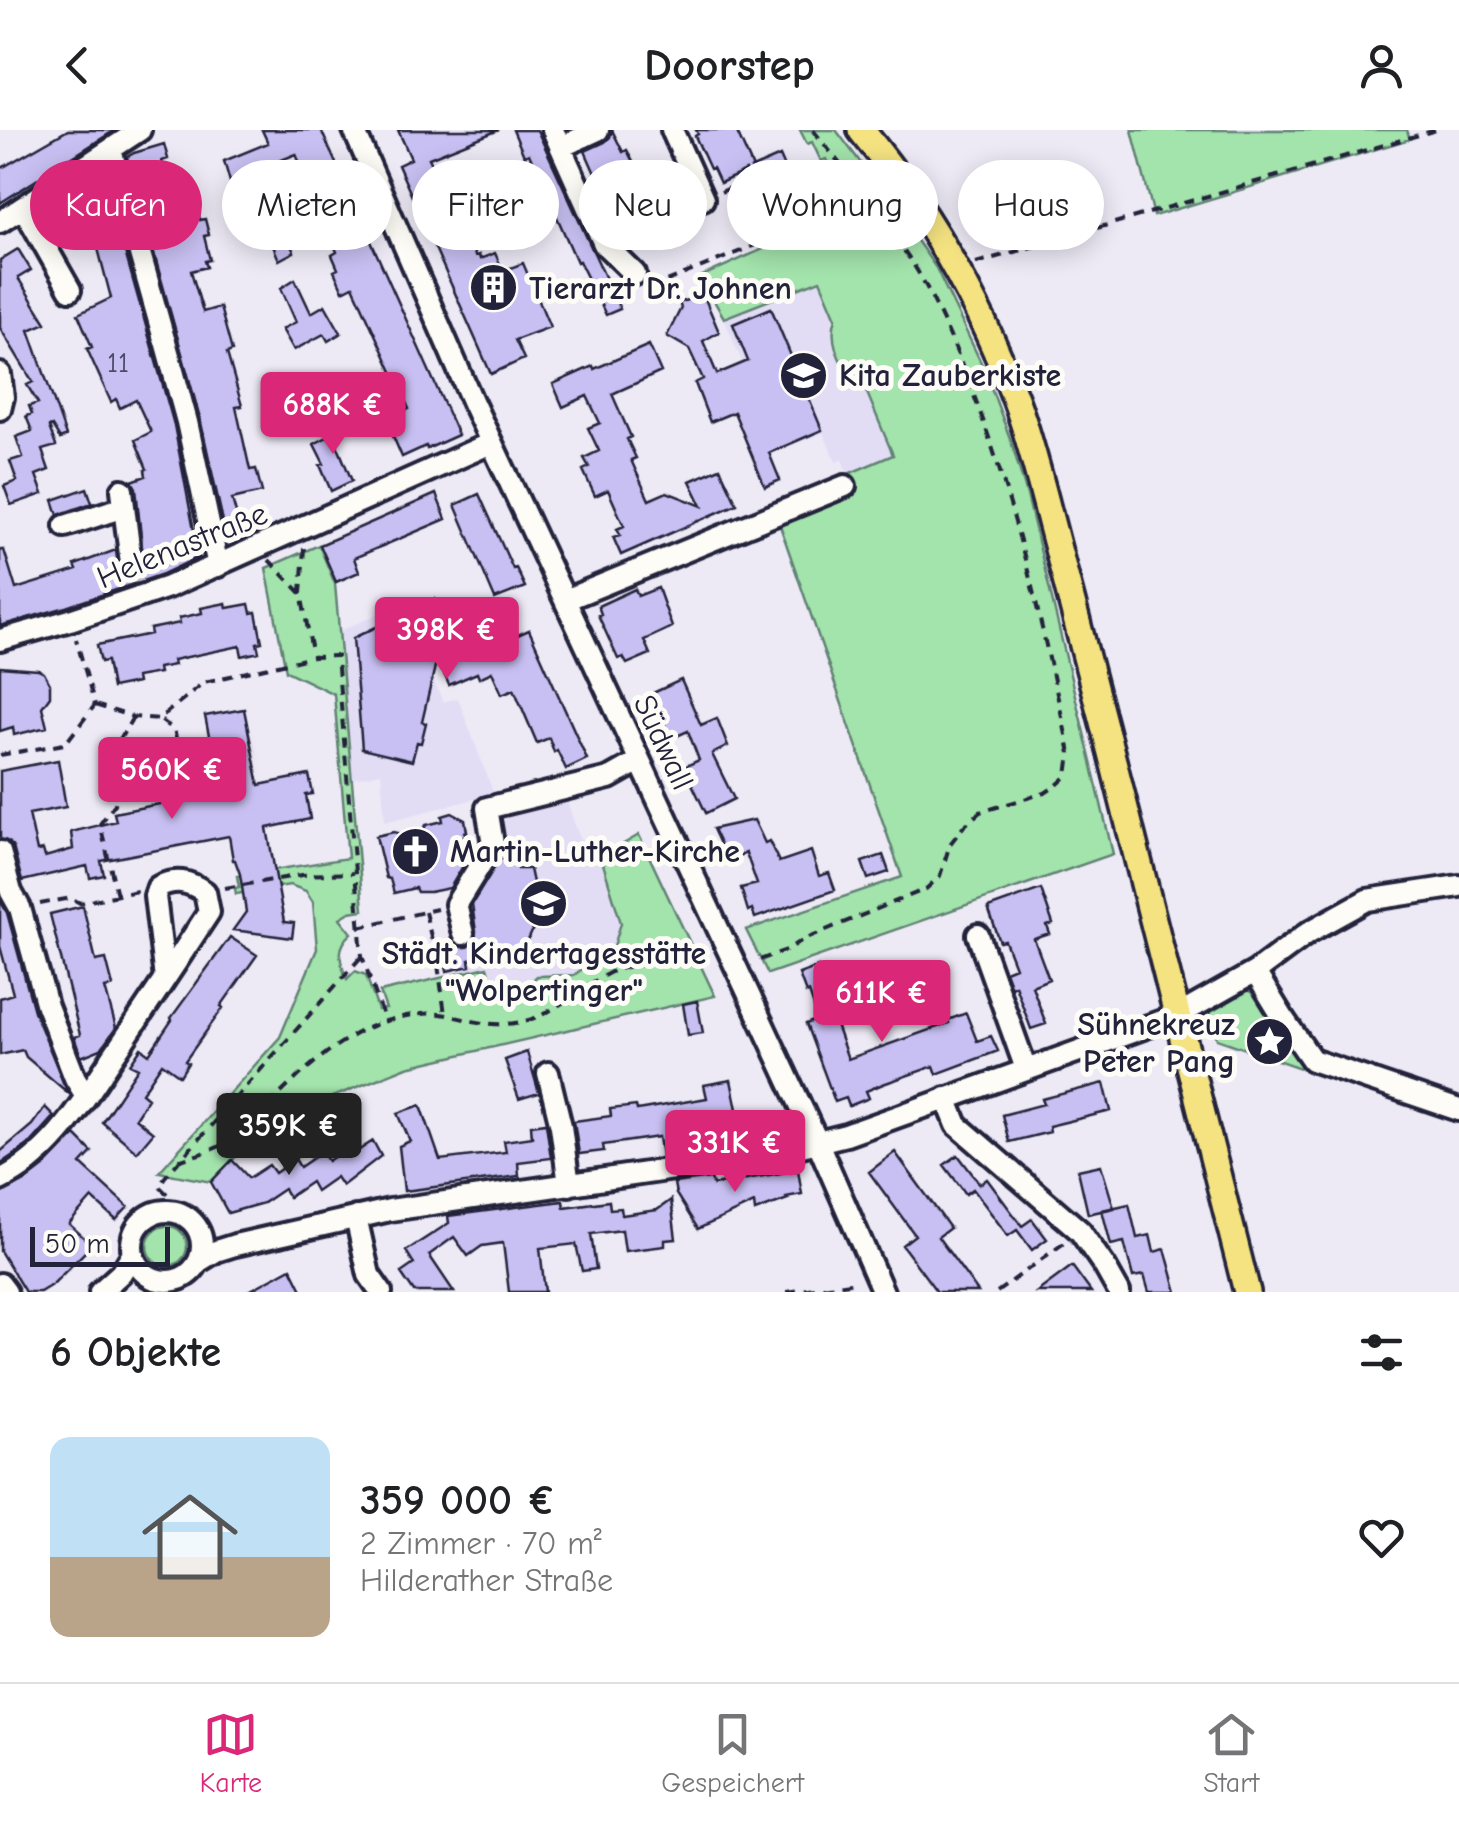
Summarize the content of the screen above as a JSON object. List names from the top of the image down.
{
  "streets": {
    "street": ["Helenastraße", "Südwall"]
  },
  "crossings": [
    ["Helenastraße", "Südwall"]
  ],
  "places": {
    "building": ["Tierarzt Dr. Johnen"],
    "school or university": ["Kita Zauberkiste", "Städt. Kindertagesstätte \"Wolpertinger\""],
    "church": ["Martin-Luther-Kirche"],
    "place": ["Sühnekreuz Peter Pang"]
  },
  "house_numbers": ["11"],
  "scale_bar": "50 m",
  "page": {
    "header": "Doorstep",
    "chip": [
      "Kaufen",
      "Mieten",
      "Filter",
      "Neu",
      "Wohnung",
      "Haus"
    ],
    "price": [
      "688K €",
      "398K €",
      "560K €",
      "611K €",
      "359K €",
      "331K €"
    ],
    "scale": "50 m",
    "heading": "6 Objekte",
    "list": [
      {
        "name": "359 000 €",
        "note": "2 Zimmer · 70 m² · Hilderather Straße"
      }
    ],
    "tabs": ["Karte", "Gespeichert", "Start"]
  }
}
